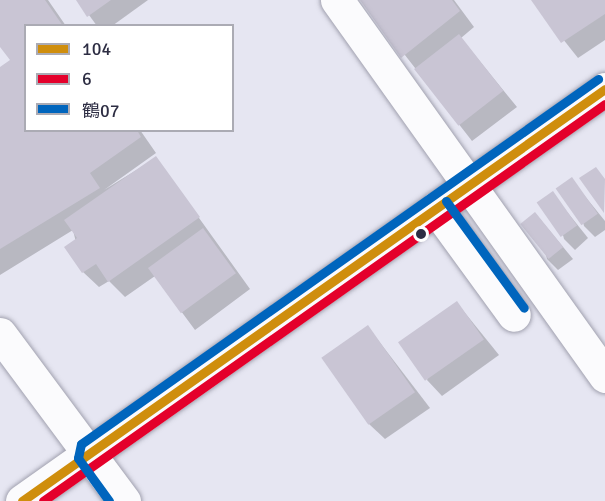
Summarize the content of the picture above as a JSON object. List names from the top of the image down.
{
  "lines": ["transit line 鶴07", "transit line 104", "transit line 6"],
  "legend": ["104", "6", "鶴07"]
}
